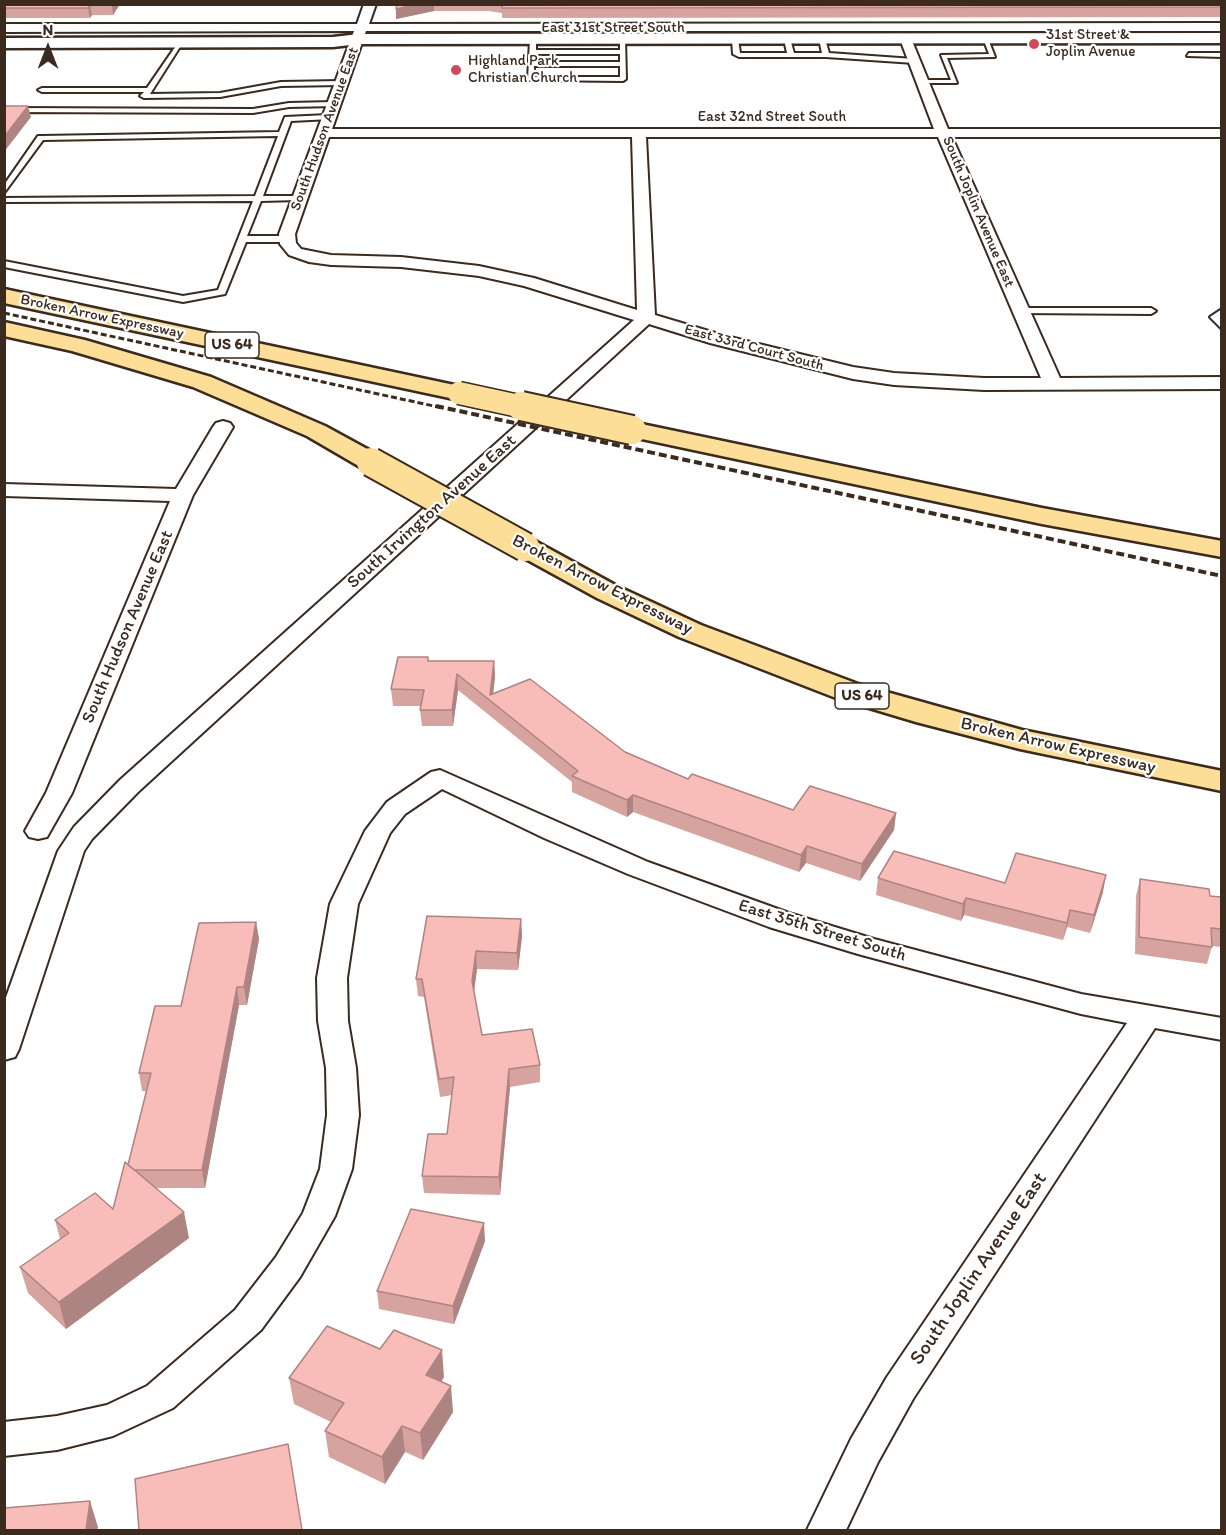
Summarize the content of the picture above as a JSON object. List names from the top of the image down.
{
  "streets": {
    "highway": ["Broken Arrow Expressway", "US 64"],
    "main road": ["East 31st Street South"],
    "street": [
      "East 32nd Street South",
      "South Hudson Avenue East",
      "South Joplin Avenue East",
      "East 33rd Court South",
      "South Irvington Avenue East",
      "East 35th Street South"
    ]
  },
  "crossings": [
    ["East 31st Street South", "South Hudson Avenue East"],
    ["East 31st Street South", "South Joplin Avenue East"],
    ["East 32nd Street South", "South Hudson Avenue East"],
    ["East 32nd Street South", "South Joplin Avenue East"],
    ["South Hudson Avenue East", "East 33rd Court South"],
    ["South Joplin Avenue East", "East 33rd Court South"],
    ["South Joplin Avenue East", "East 35th Street South"],
    ["East 33rd Court South", "South Irvington Avenue East"]
  ],
  "places": ["31st Street & Joplin Avenue", "Highland Park Christian Church"],
  "north": "top"
}
